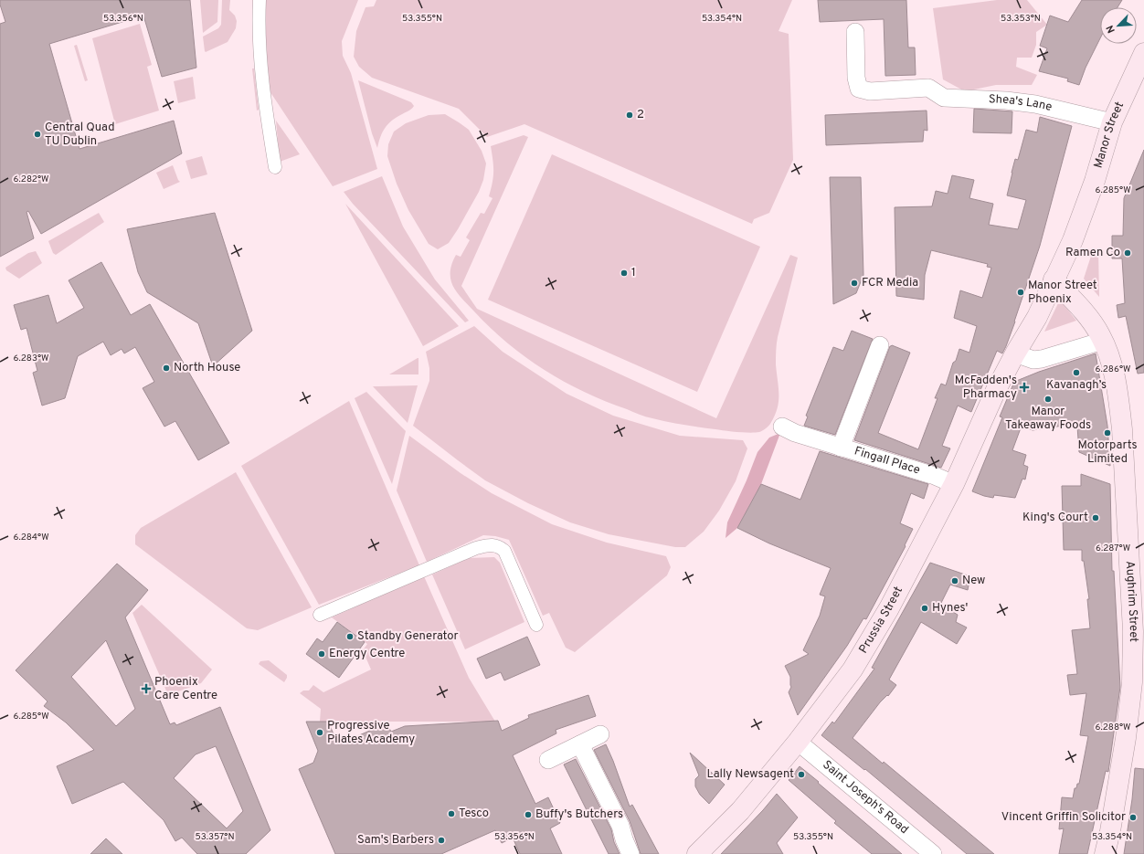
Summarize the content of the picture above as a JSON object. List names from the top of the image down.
{
  "streets": {
    "main road": ["Manor Street", "Aughrim Street", "Prussia Street"],
    "street": ["Shea's Lane", "Fingall Place", "Saint Joseph's Road"]
  },
  "crossings": [
    ["Shea's Lane", "Manor Street"],
    ["Manor Street", "Aughrim Street"],
    ["Manor Street", "Prussia Street"],
    ["Fingall Place", "Prussia Street"],
    ["Prussia Street", "Saint Joseph's Road"]
  ],
  "places": {
    "other": [
      "2",
      "Central Quad TU Dublin",
      "Ramen Co",
      "1",
      "FCR Media",
      "Manor Street Phoenix",
      "North House",
      "Kavanagh’s",
      "Manor Takeaway Foods",
      "Motorparts Limited",
      "King's Court",
      "New",
      "Hynes'",
      "Standby Generator",
      "Energy Centre",
      "Progressive Pilates Academy",
      "Lally Newsagent",
      "Tesco",
      "Buffy's Butchers",
      "Vincent Griffin Solicitor",
      "Sam's Barbers"
    ],
    "health": ["McFadden's Pharmacy", "Phoenix Care Centre"]
  },
  "north": "bottom left",
  "coordinates": [
    "53.356°N",
    "53.355°N",
    "53.354°N",
    "53.353°N",
    "6.282°W",
    "6.285°W",
    "6.283°W",
    "6.286°W",
    "6.284°W",
    "6.287°W",
    "6.288°W",
    "53.357°N"
  ]
}
